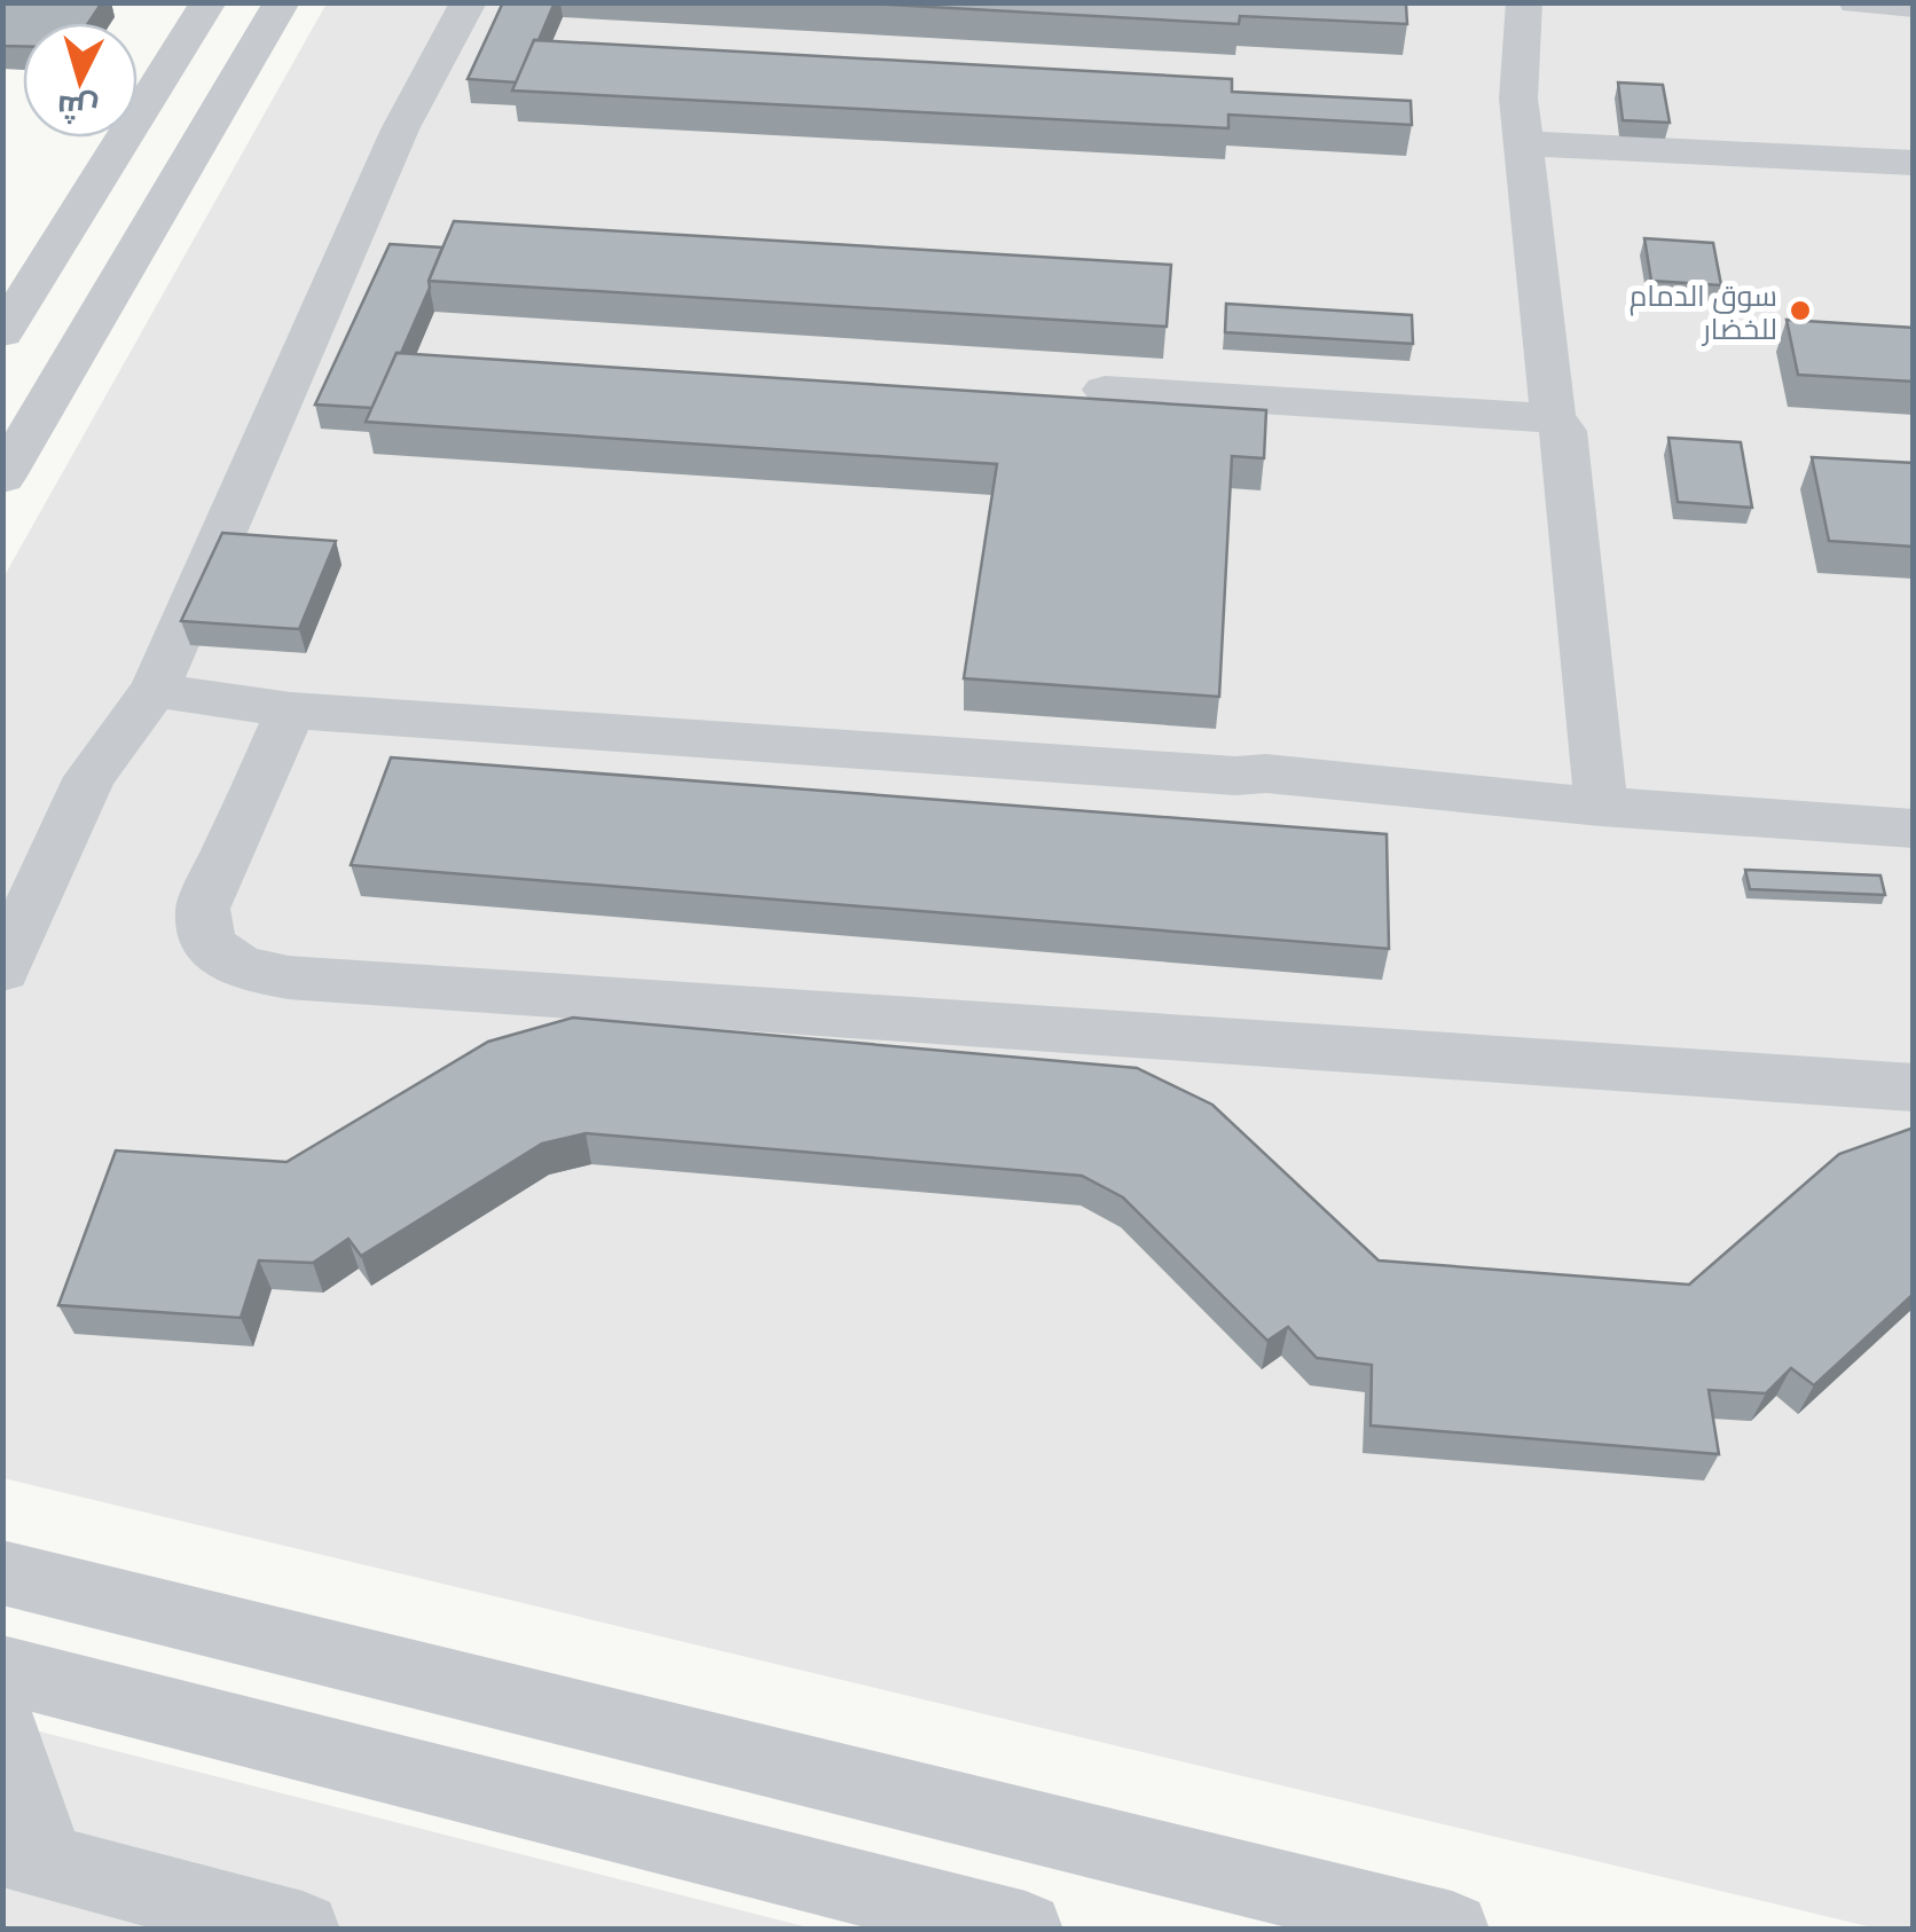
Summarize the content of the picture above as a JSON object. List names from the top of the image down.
{
  "places": ["سوق الدمام للخضار"],
  "north": "bottom"
}
